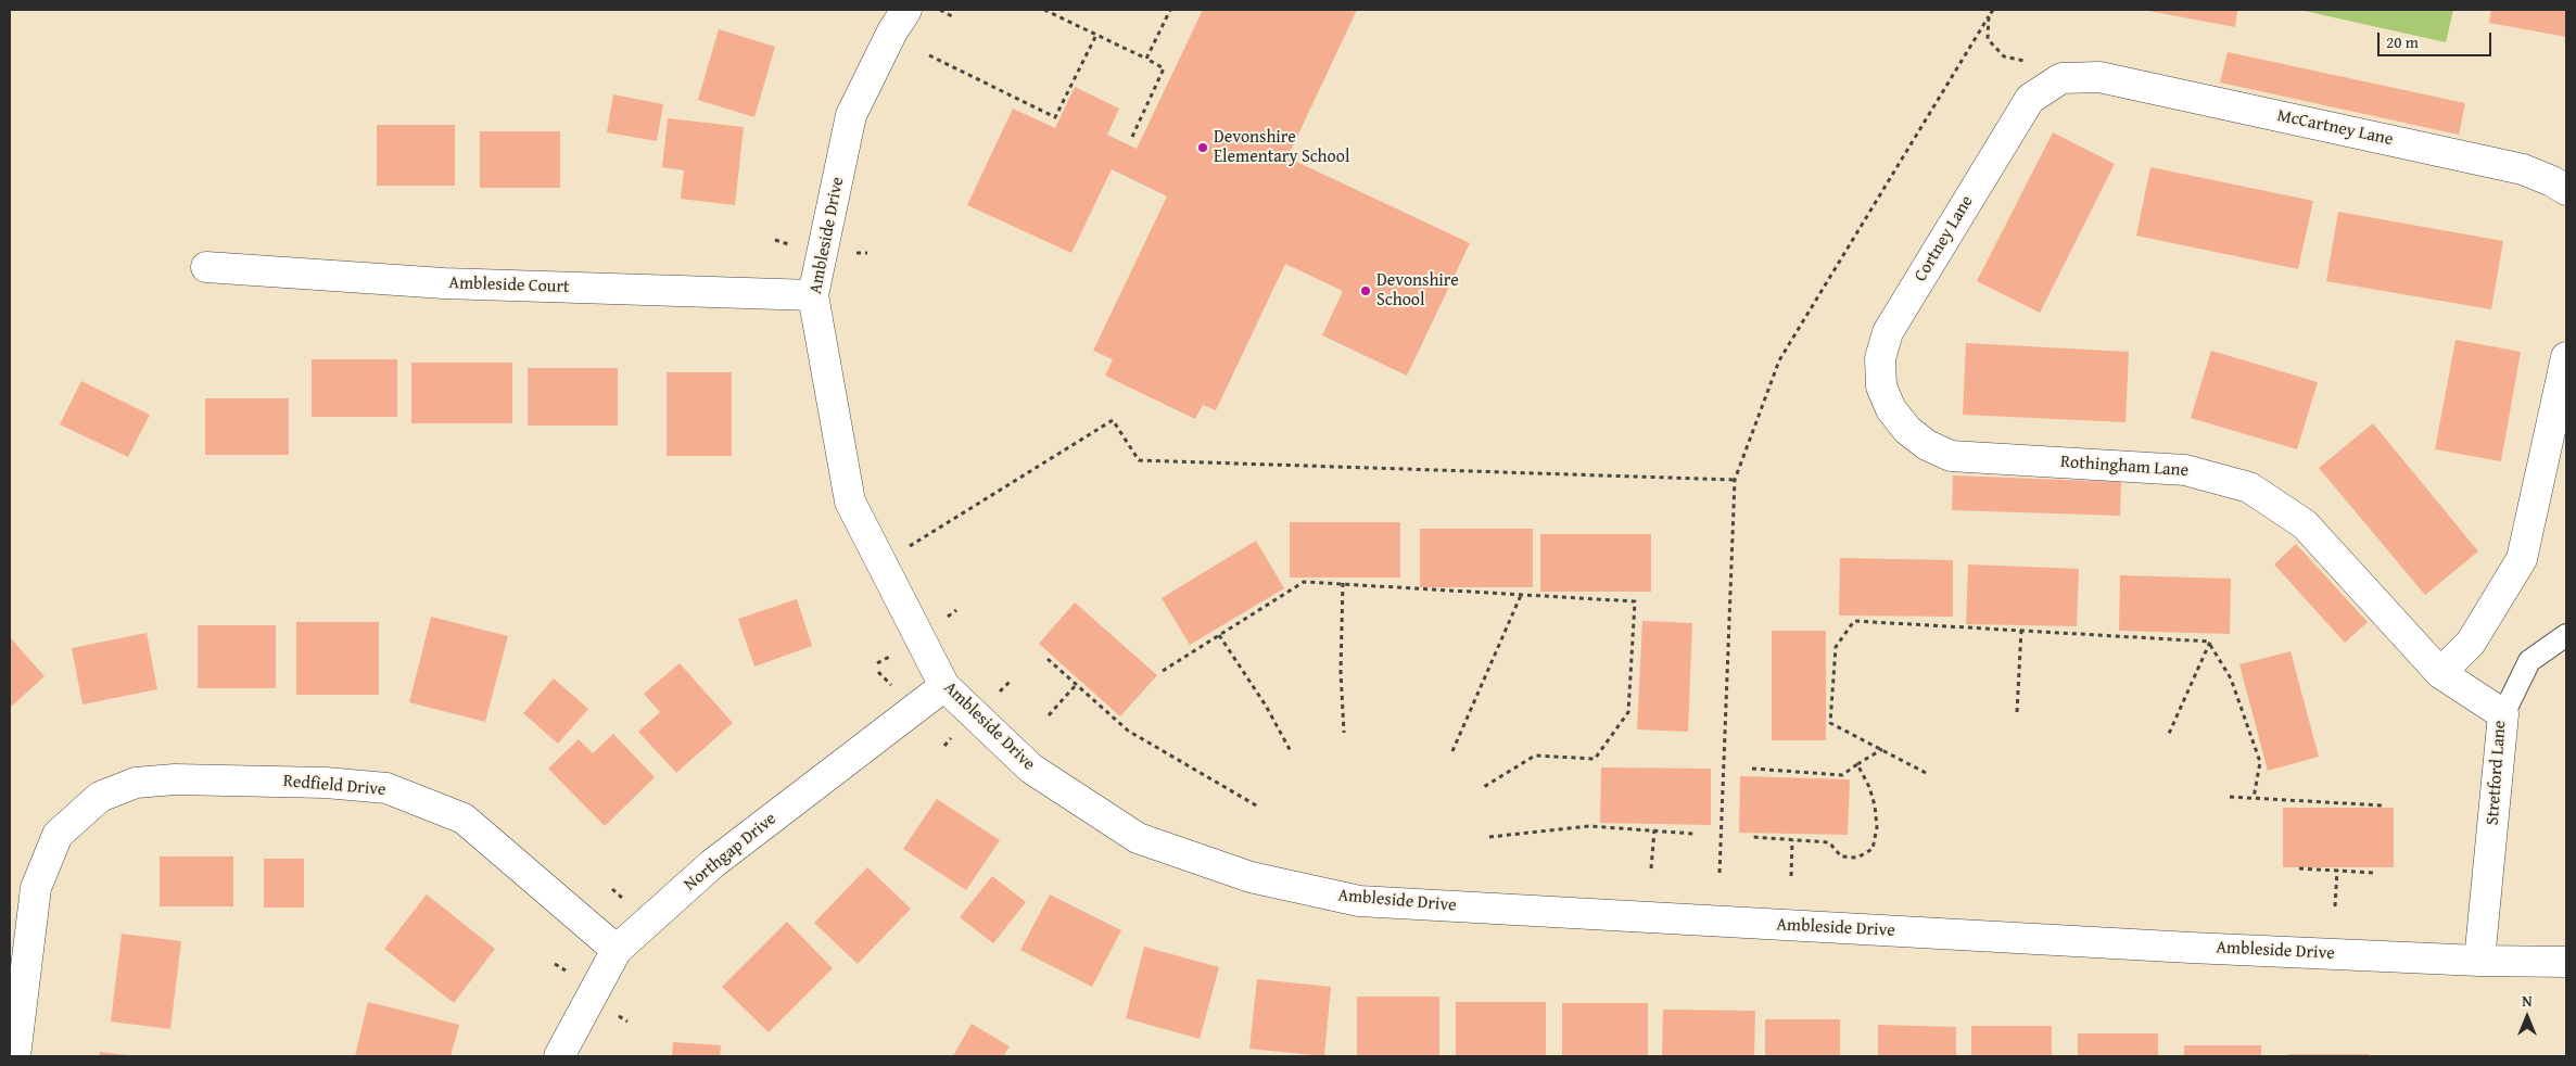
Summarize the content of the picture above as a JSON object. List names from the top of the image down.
{
  "streets": {
    "street": [
      "McCartney Lane",
      "Ambleside Drive",
      "Cortney Lane",
      "Ambleside Court",
      "Rothingham Lane",
      "Stretford Lane",
      "Redfield Drive",
      "Northgap Drive"
    ]
  },
  "crossings": [
    ["McCartney Lane", "Cortney Lane"],
    ["Ambleside Drive", "Ambleside Court"],
    ["Ambleside Drive", "Stretford Lane"],
    ["Ambleside Drive", "Northgap Drive"],
    ["Cortney Lane", "Rothingham Lane"],
    ["Rothingham Lane", "Stretford Lane"],
    ["Redfield Drive", "Northgap Drive"]
  ],
  "places": ["Devonshire Elementary School", "Devonshire School"],
  "scale_bar": "20 m",
  "north": "top"
}
